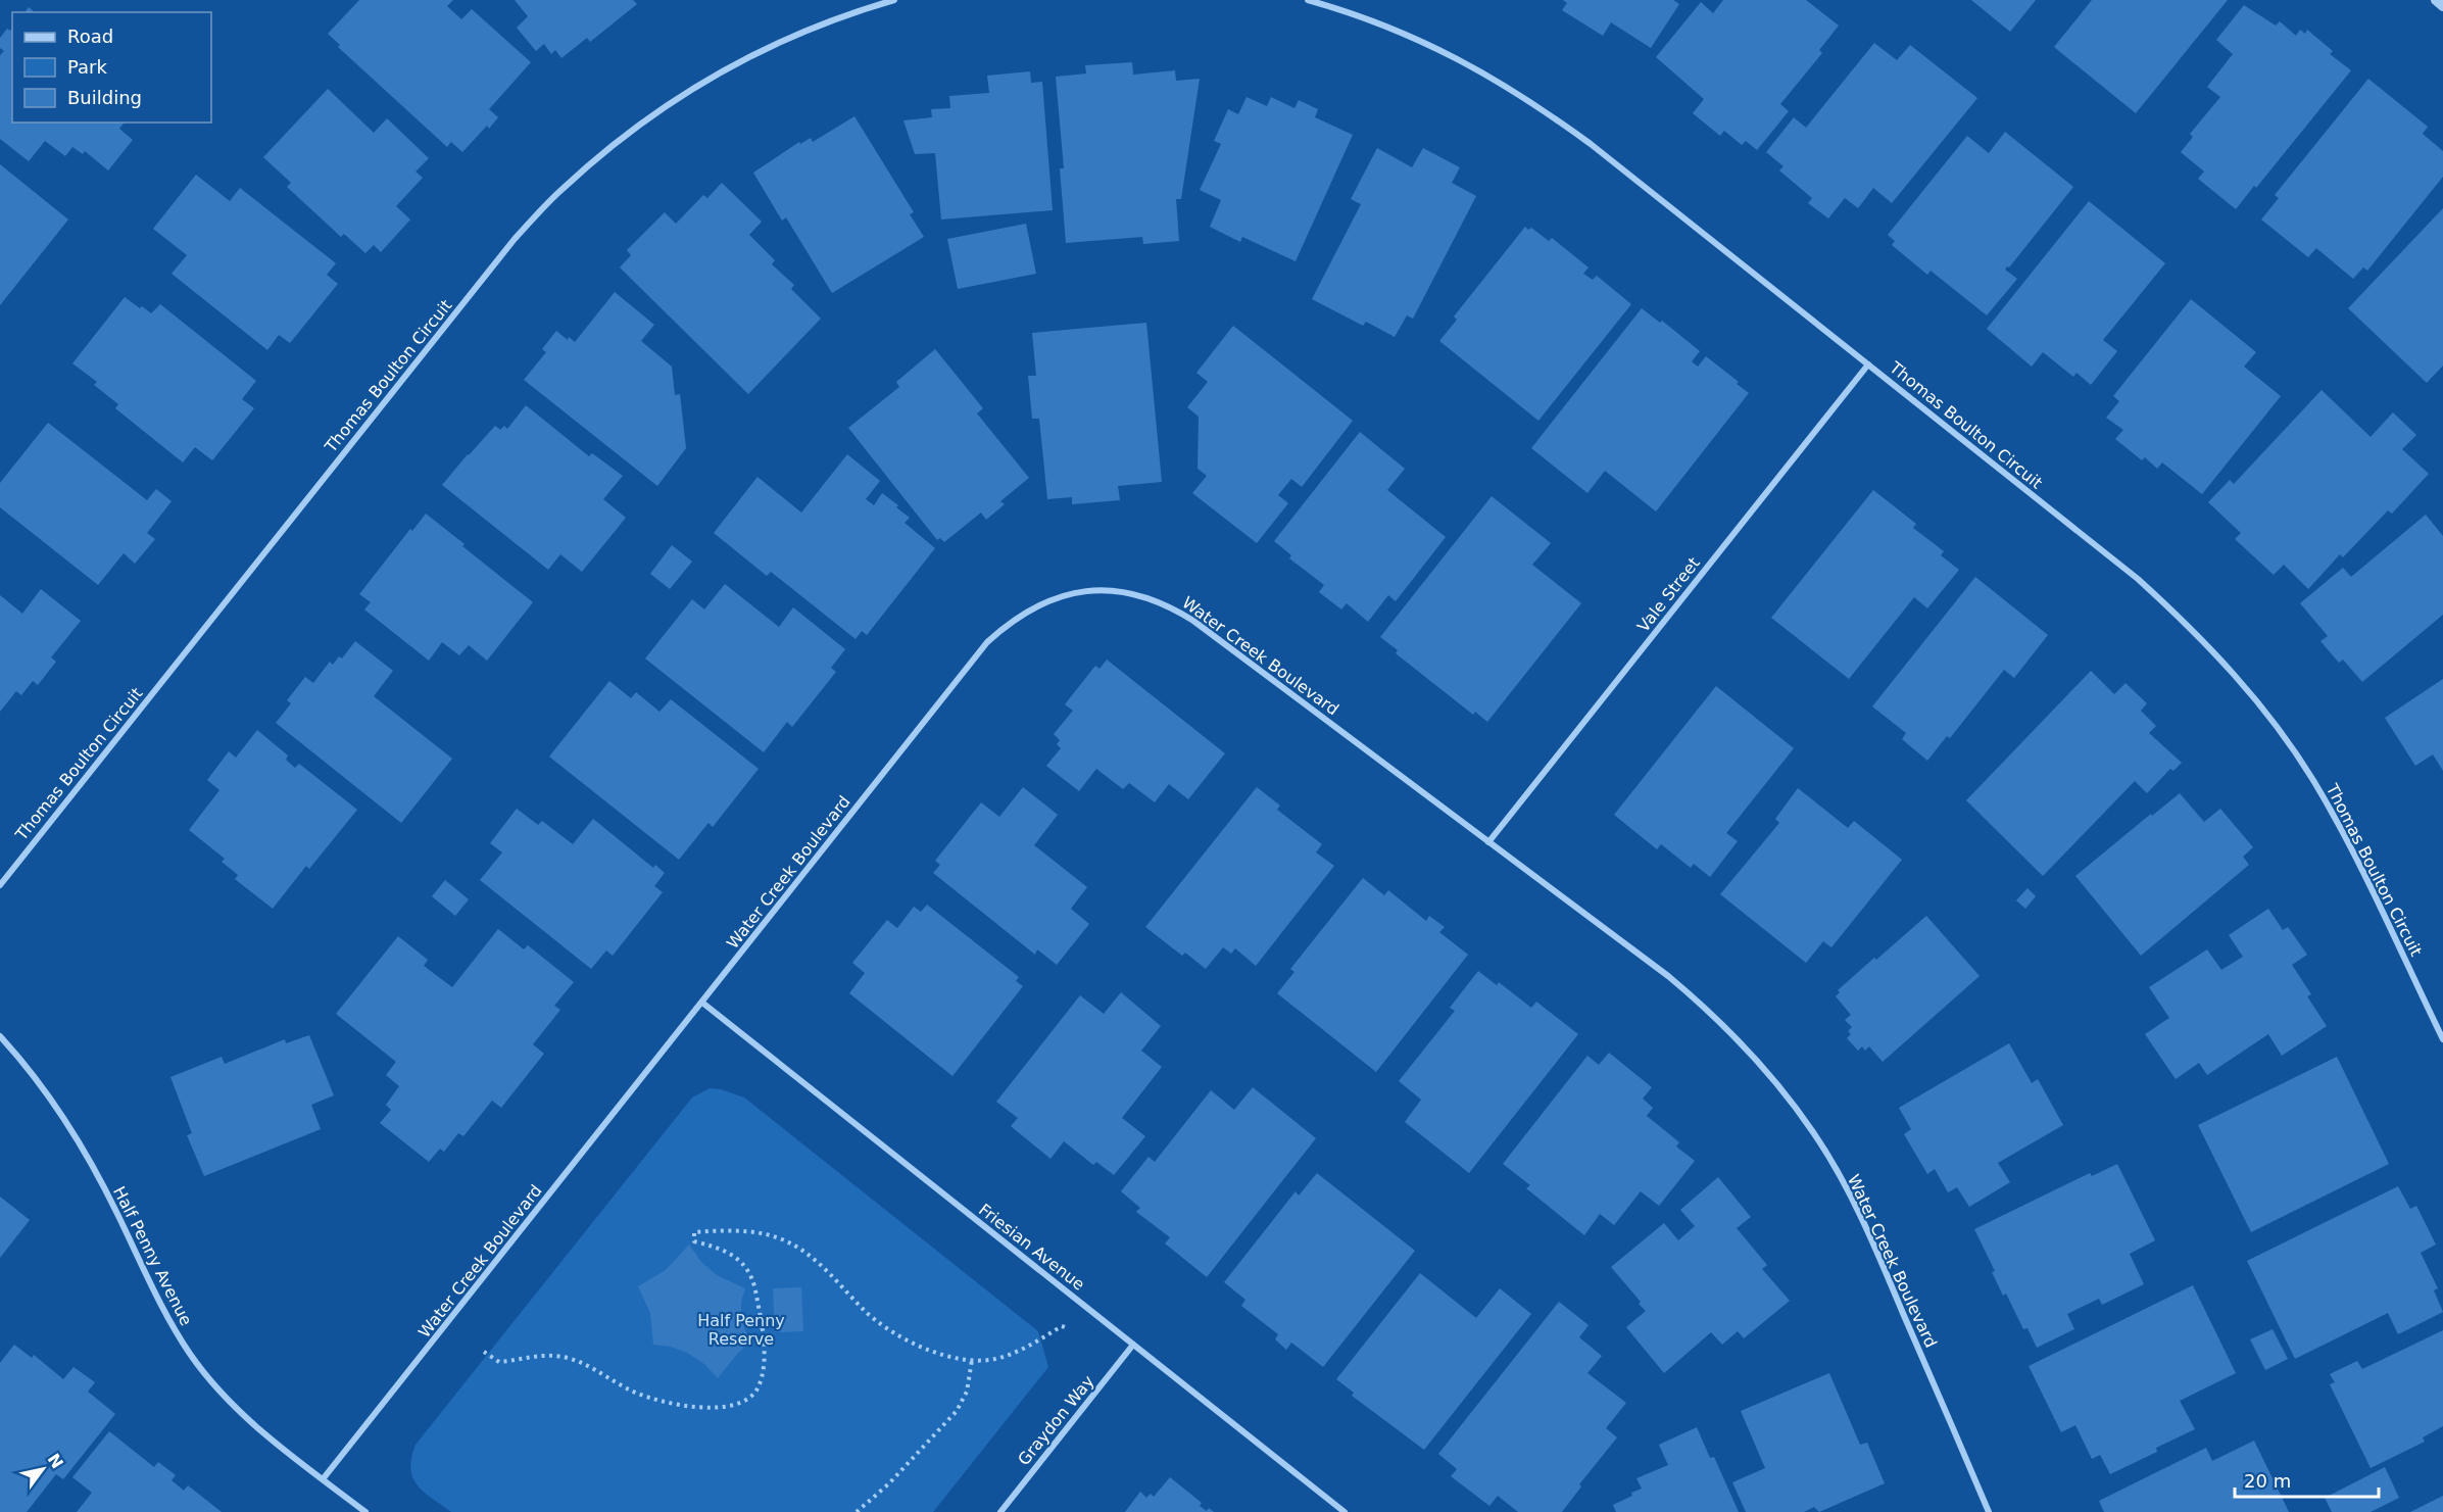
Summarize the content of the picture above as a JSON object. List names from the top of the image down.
{
  "streets": {
    "street": [
      "Thomas Boulton Circuit",
      "Vale Street",
      "Water Creek Boulevard",
      "Friesian Avenue",
      "Half Penny Avenue",
      "Graydon Way"
    ]
  },
  "crossings": [
    ["Thomas Boulton Circuit", "Vale Street"],
    ["Vale Street", "Water Creek Boulevard"],
    ["Water Creek Boulevard", "Friesian Avenue"],
    ["Water Creek Boulevard", "Half Penny Avenue"],
    ["Friesian Avenue", "Graydon Way"]
  ],
  "parks": ["Half Penny Reserve"],
  "legend": ["Road", "Park", "Building"],
  "scale_bar": "20 m",
  "north": "top right"
}
